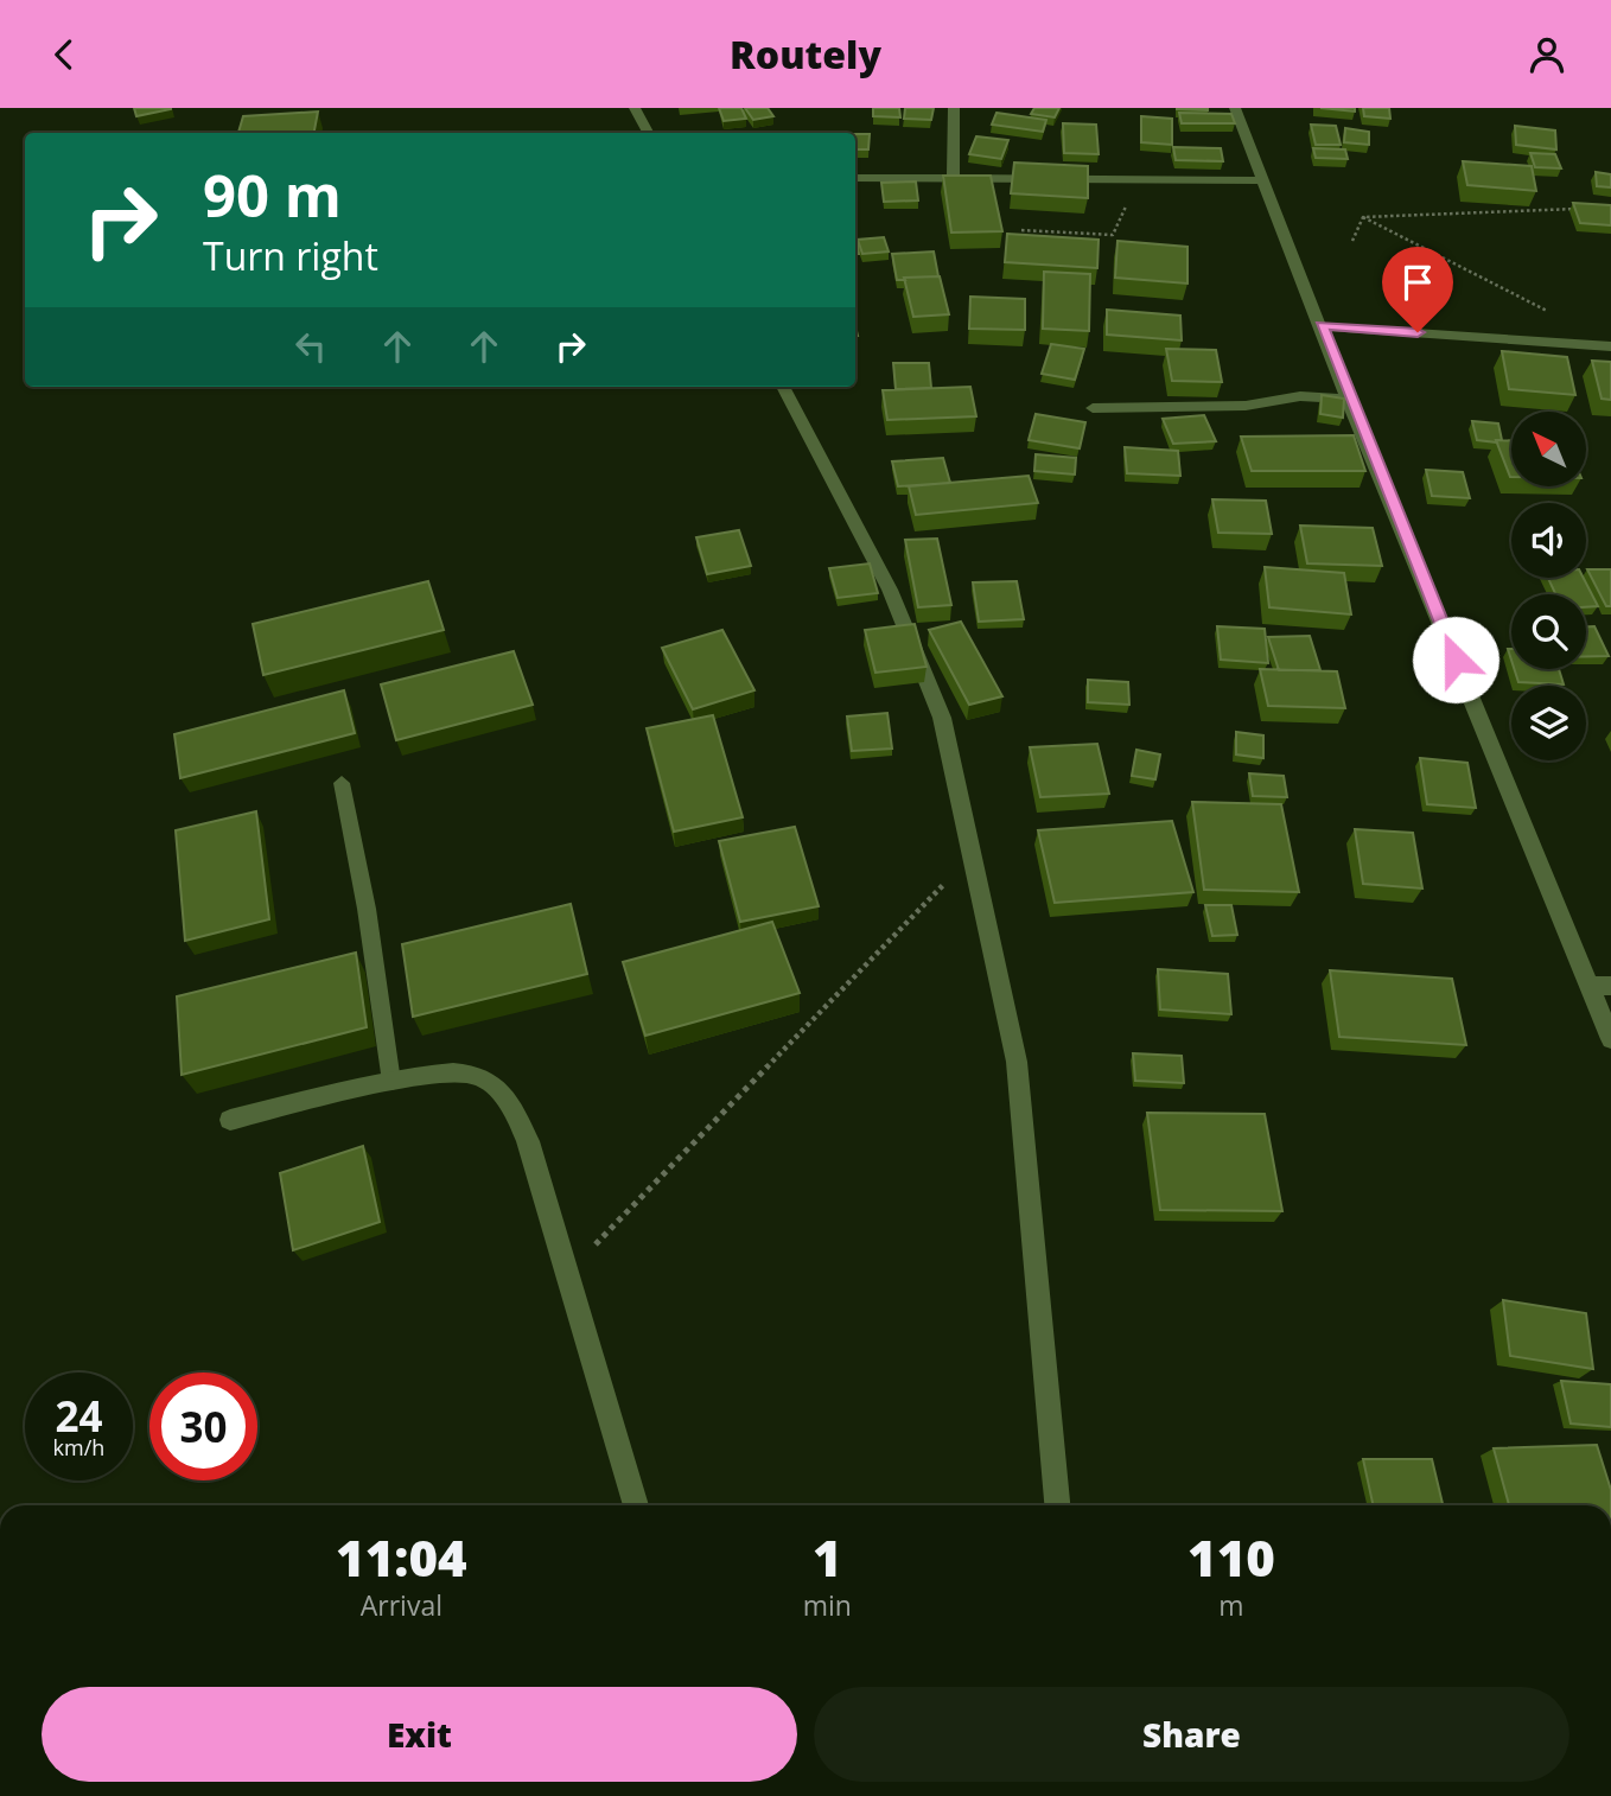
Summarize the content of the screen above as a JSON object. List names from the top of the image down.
{
  "north": "top left",
  "page": {
    "header": "Routely",
    "turn": ["90 m", "Turn right"],
    "speed": "24 km/h",
    "limit": "30",
    "eta": [
      "11:04",
      "Arrival",
      "1",
      "min",
      "110",
      "m"
    ],
    "buttons": ["Exit", "Share"]
  }
}
